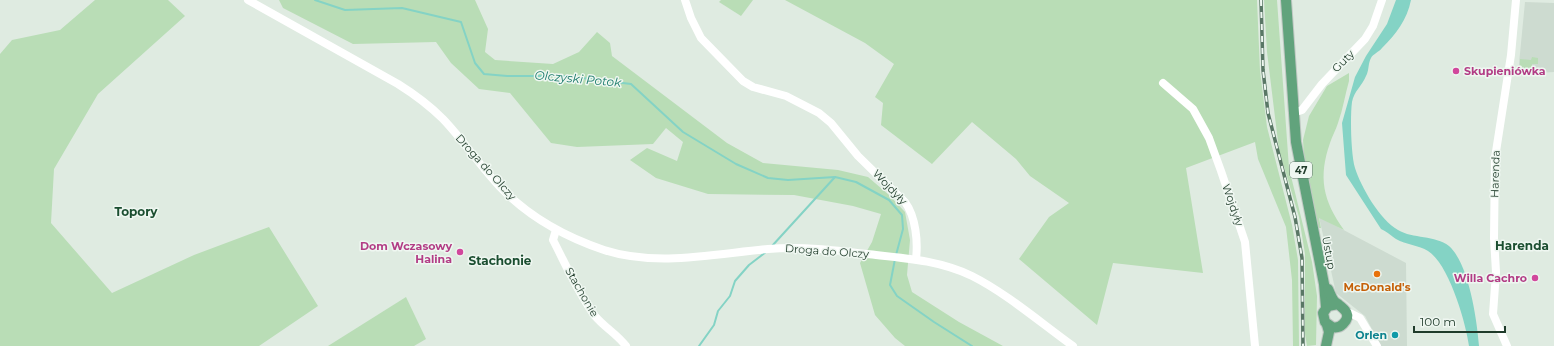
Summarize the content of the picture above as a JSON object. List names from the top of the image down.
{
  "streets": {
    "main road": ["47", "Ustup"],
    "street": [
      "Guty",
      "Droga do Olczy",
      "Harenda",
      "Wojdyły",
      "Stachonie"
    ]
  },
  "crossings": [
    ["Guty", "47"],
    ["Guty", "Ustup"],
    ["Droga do Olczy", "Wojdyły"],
    ["Droga do Olczy", "Stachonie"],
    ["47", "Ustup"]
  ],
  "districts": ["Topory", "Harenda", "Stachonie"],
  "water": ["Olczyski Potok"],
  "places": [
    "Skupieniówka",
    "Dom Wczasowy Halina",
    "McDonald's",
    "Willa Cachro",
    "Orlen"
  ],
  "scale_bar": "100 m"
}
